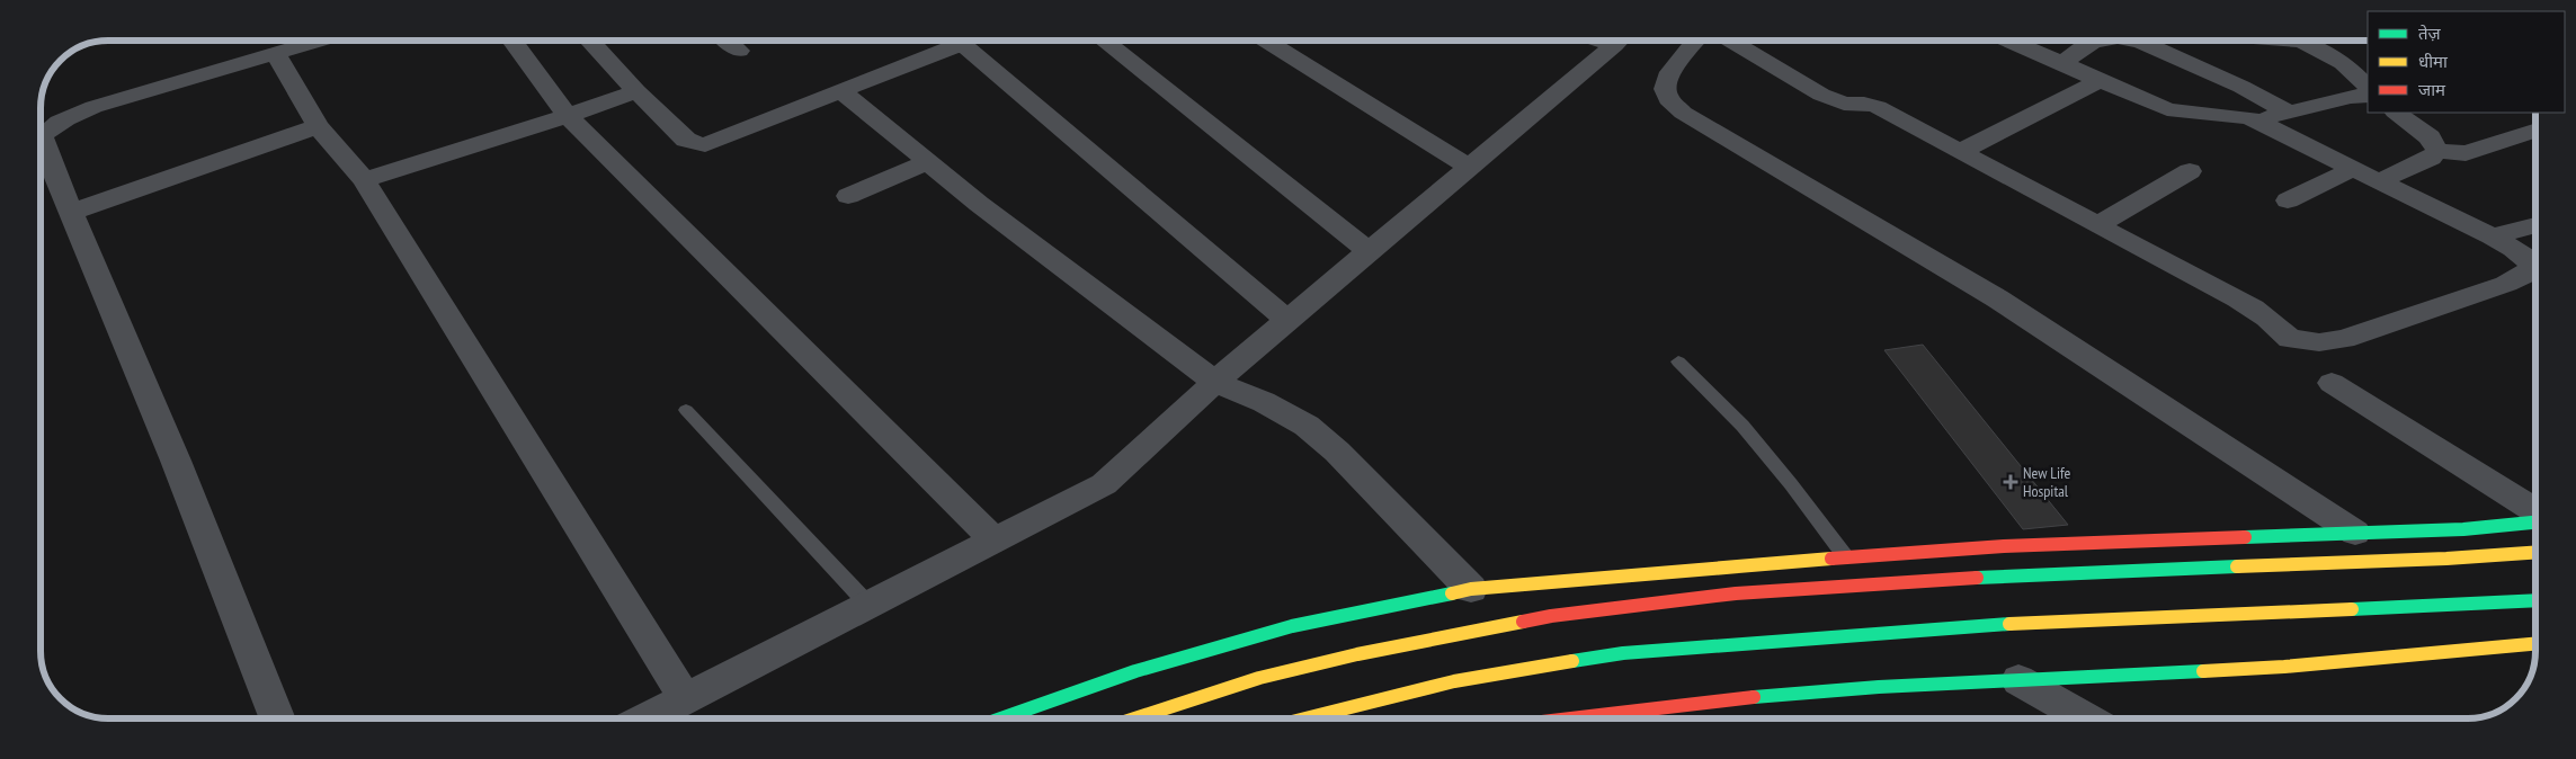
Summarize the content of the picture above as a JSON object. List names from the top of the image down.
{
  "places": {
    "health": ["New Life Hospital"]
  },
  "legend": ["तेज़", "धीमा", "जाम"]
}
